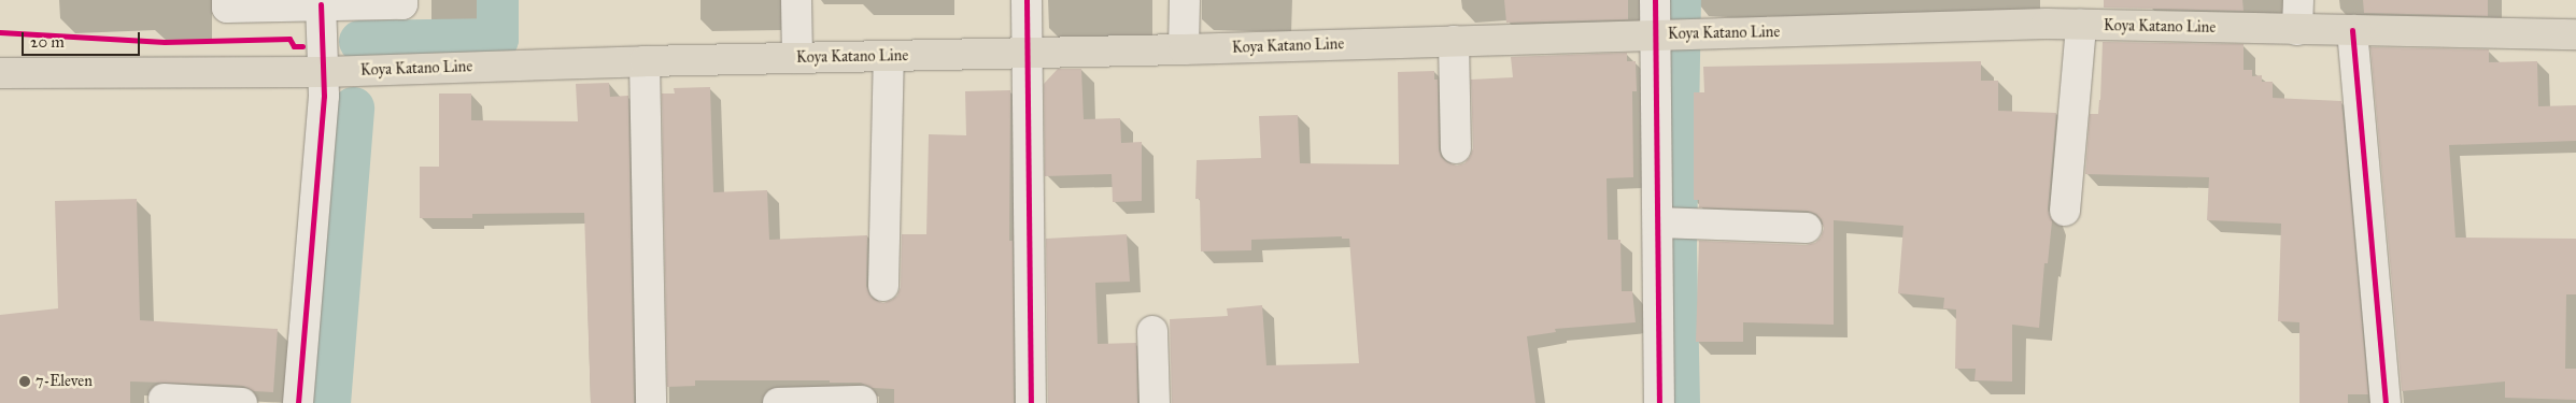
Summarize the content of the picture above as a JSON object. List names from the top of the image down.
{
  "streets": {
    "main road": ["Koya Katano Line"]
  },
  "places": ["7-Eleven"],
  "scale_bar": "20 m"
}
